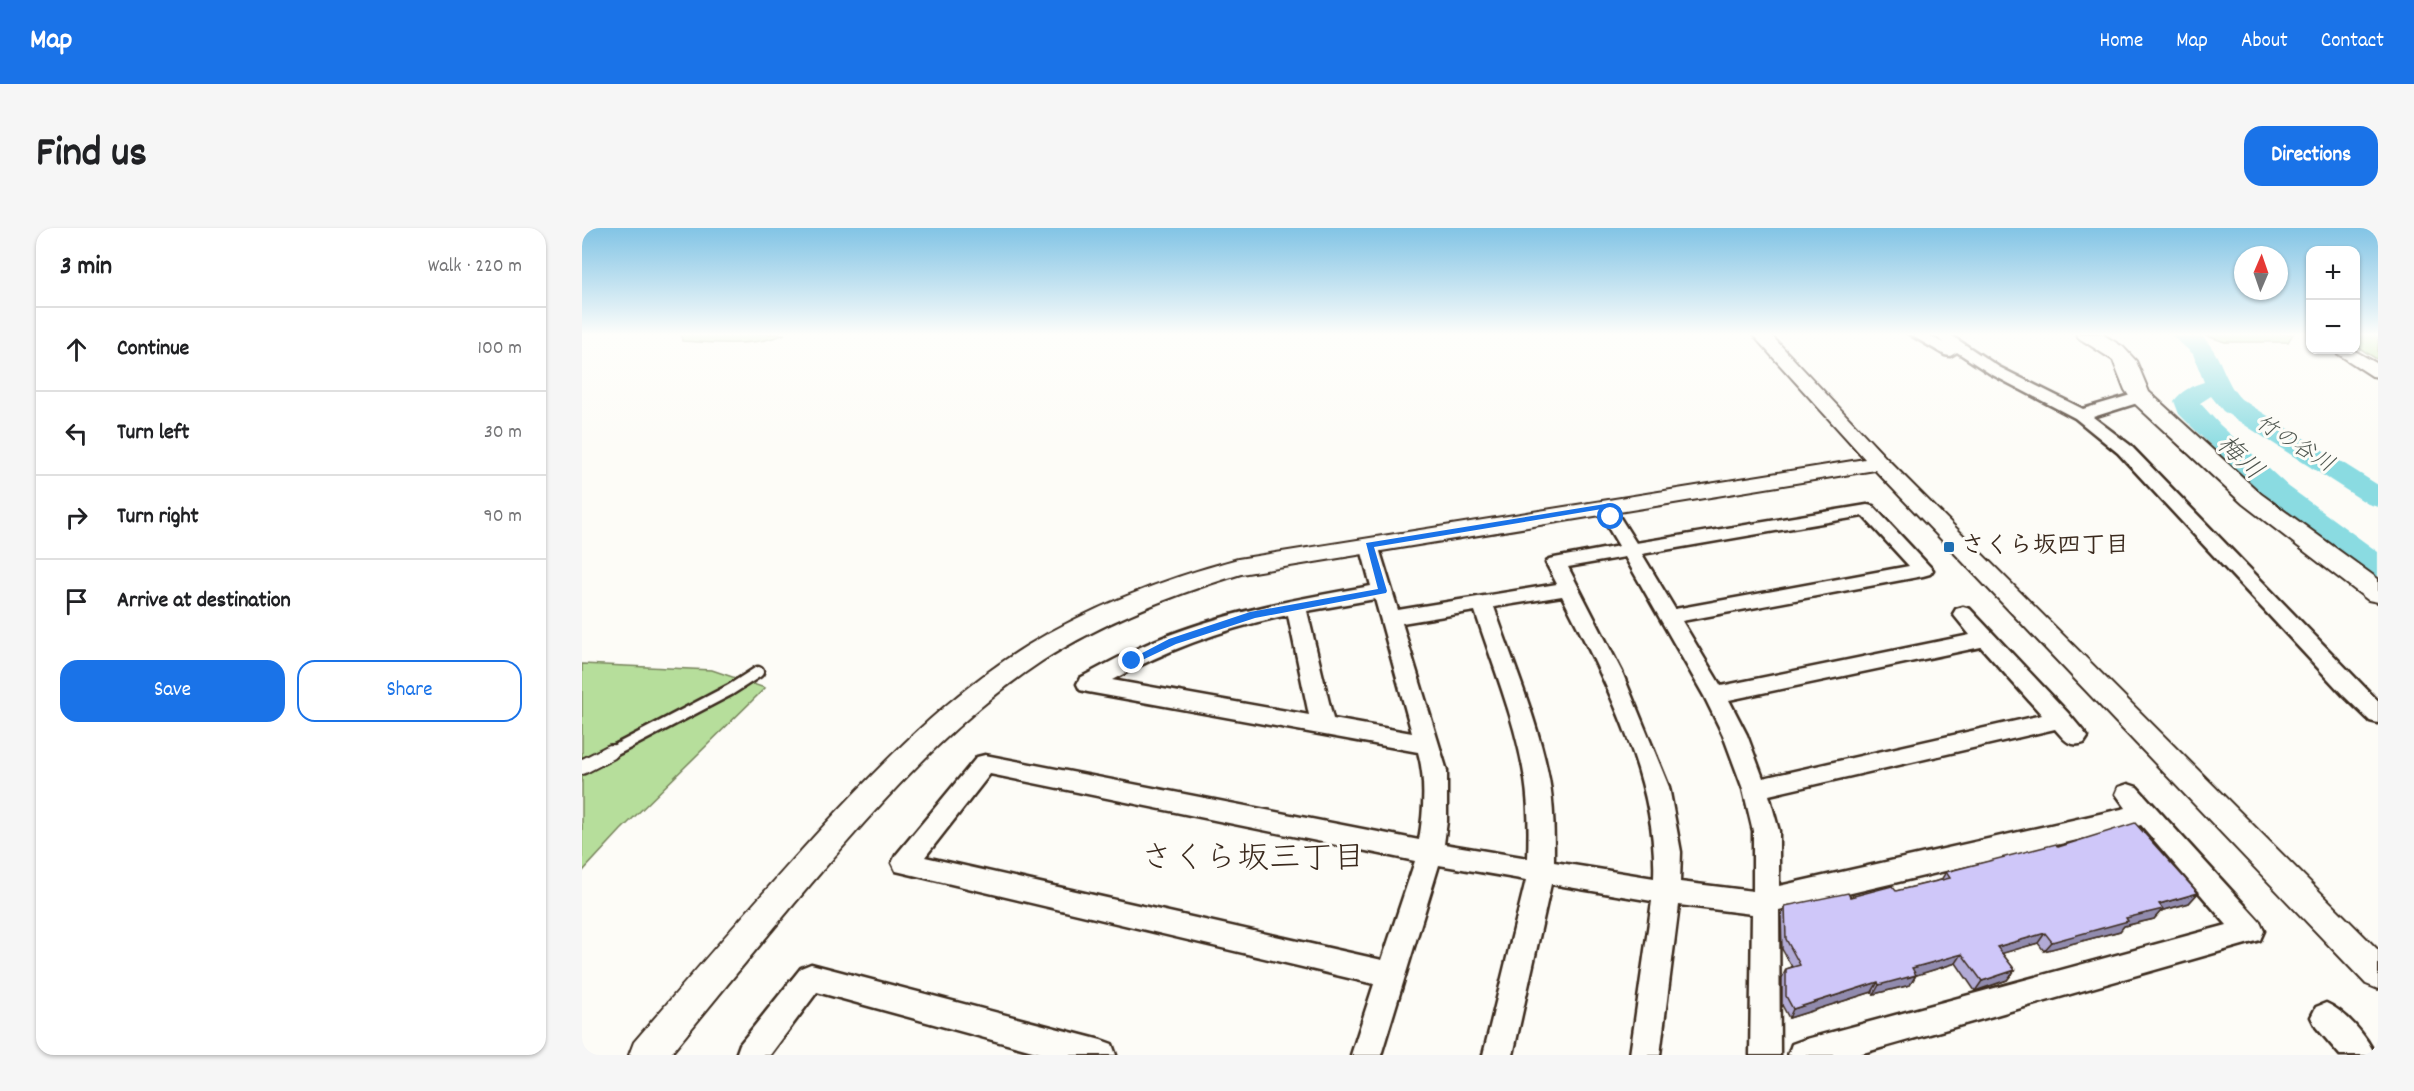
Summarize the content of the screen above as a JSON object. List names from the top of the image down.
{
  "districts": ["さくら坂三丁目"],
  "water": ["竹の谷川", "梅川"],
  "places": {
    "transit": ["さくら坂四丁目"]
  },
  "north": "top",
  "page": {
    "header": "Map",
    "nav": [
      "Home",
      "Map",
      "About",
      "Contact"
    ],
    "title": "Find us",
    "buttons": [
      "Directions",
      ["Save", "Share"]
    ],
    "heading": ["3 min", "Walk · 220 m"],
    "map_buttons": ["+", "−"],
    "list": [
      ["Continue", "100 m"],
      ["Turn left", "30 m"],
      ["Turn right", "90 m"],
      "Arrive at destination"
    ]
  }
}
